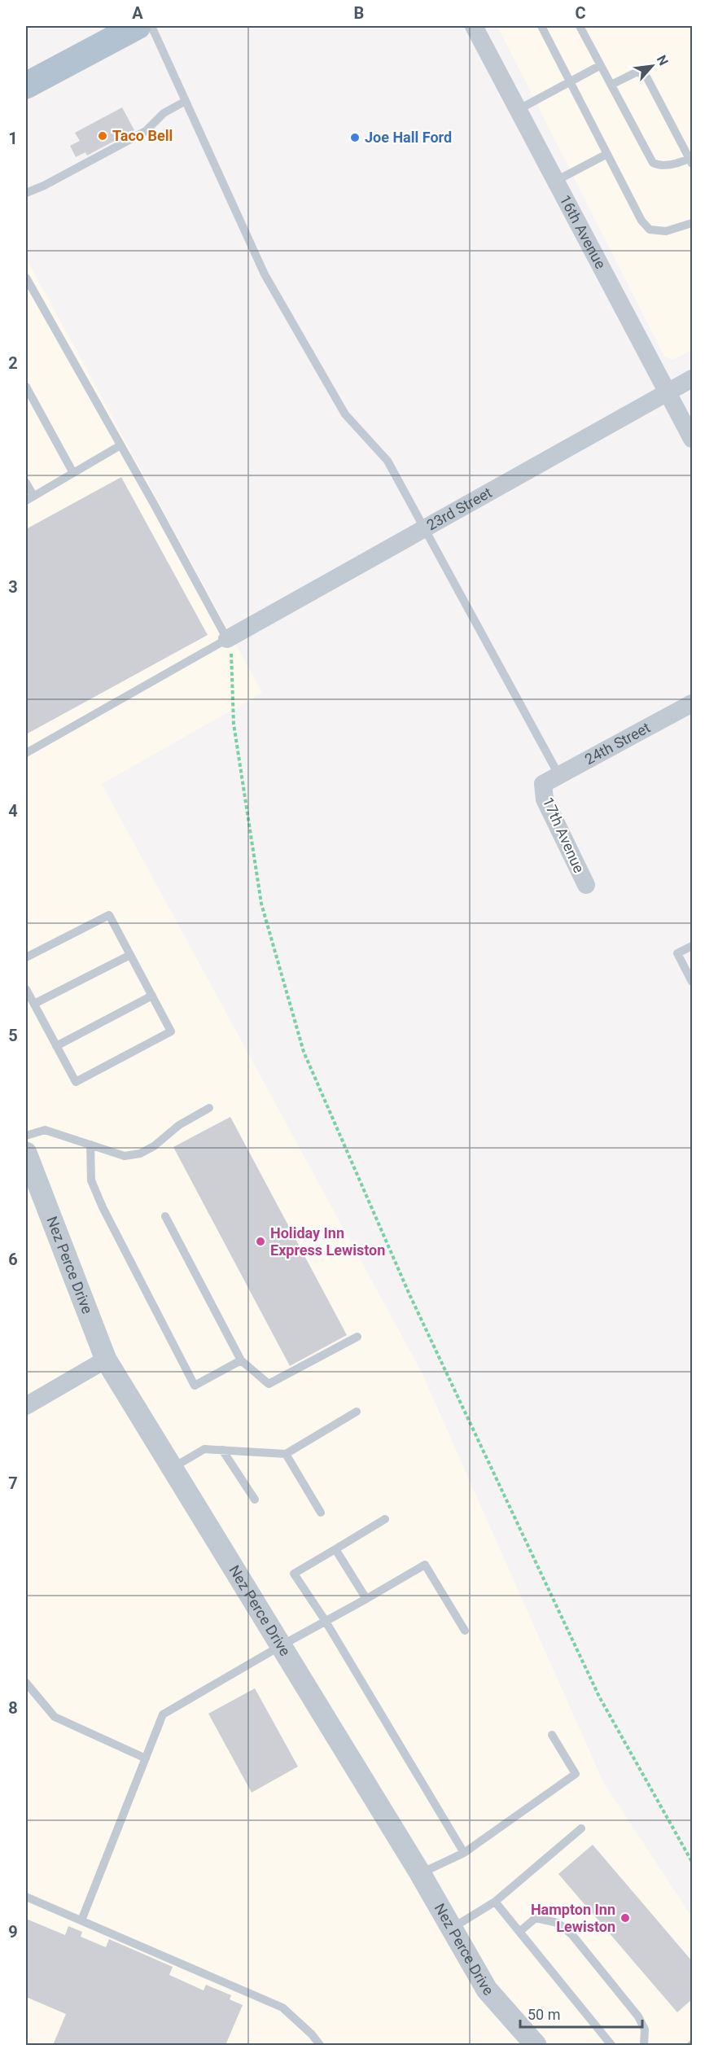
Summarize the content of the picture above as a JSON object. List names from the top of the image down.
{
  "streets": {
    "street": [
      "16th Avenue",
      "23rd Street",
      "24th Street",
      "17th Avenue",
      "Nez Perce Drive"
    ]
  },
  "crossings": [
    ["16th Avenue", "23rd Street"],
    ["24th Street", "17th Avenue"]
  ],
  "places": [
    "Taco Bell",
    "Joe Hall Ford",
    "Holiday Inn Express Lewiston",
    "Hampton Inn Lewiston"
  ],
  "scale_bar": "50 m",
  "north": "top right",
  "grid": {
    "columns": ["A", "B", "C"],
    "rows": [
      "1",
      "2",
      "3",
      "4",
      "5",
      "6",
      "7",
      "8",
      "9"
    ]
  }
}
